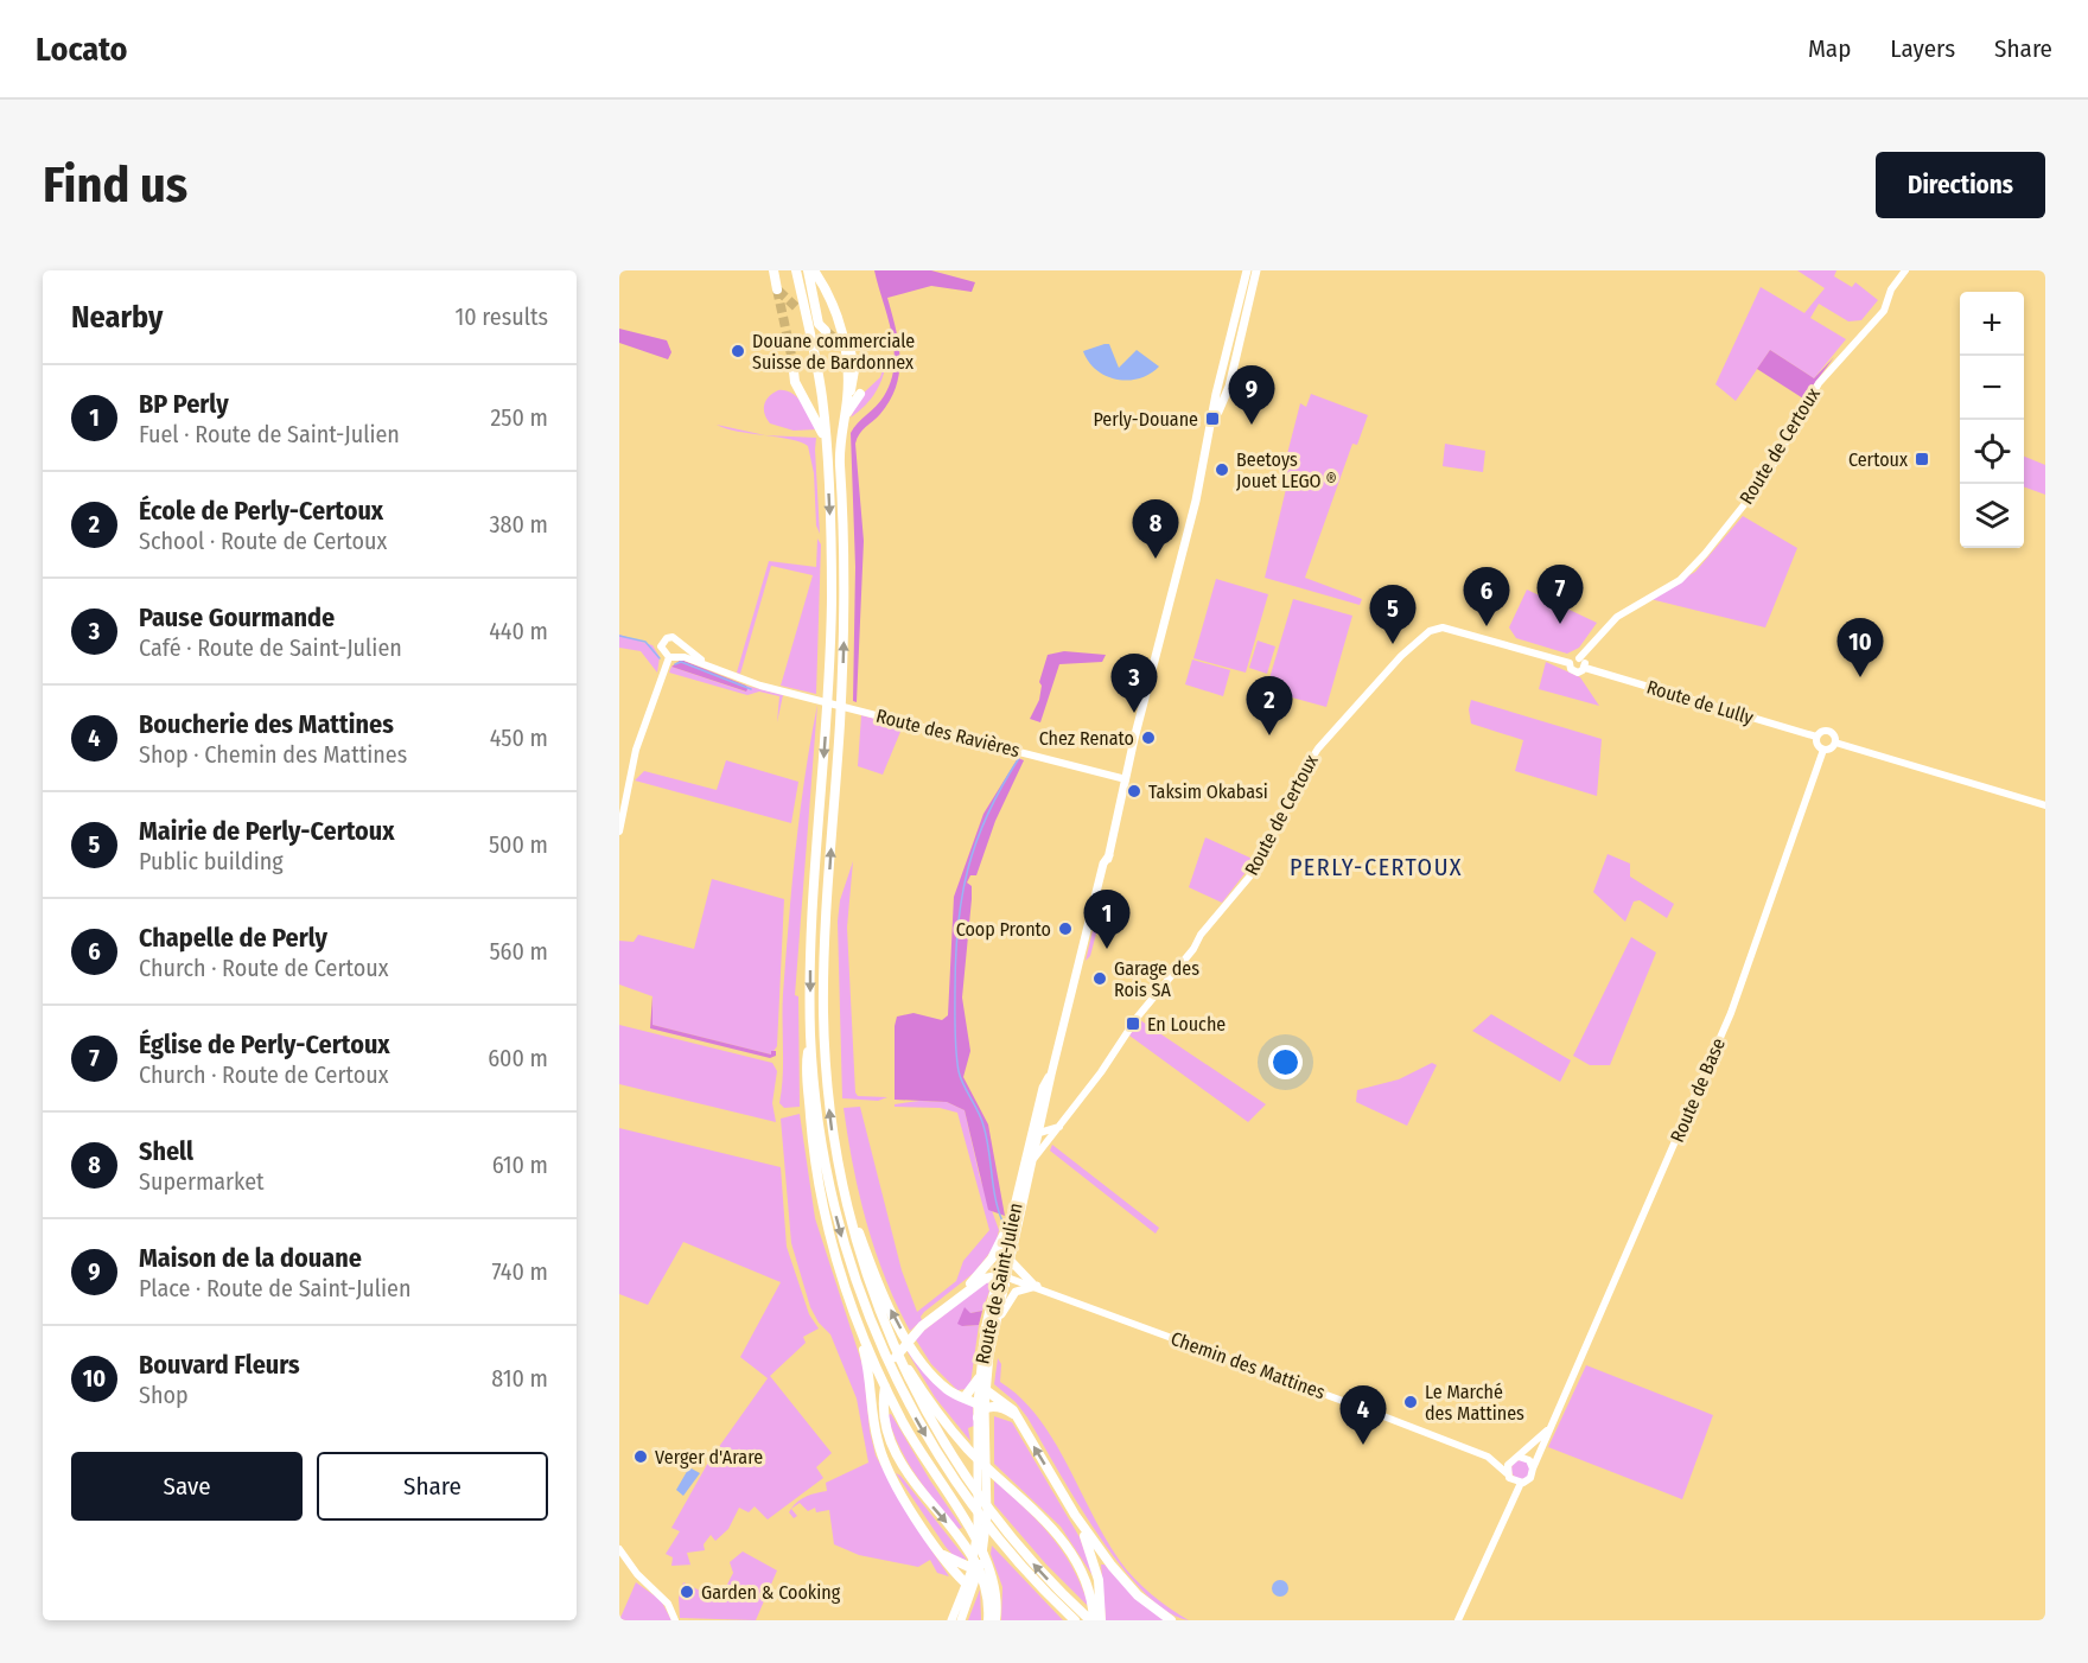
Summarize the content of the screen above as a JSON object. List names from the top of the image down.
{
  "streets": {
    "main road": ["Route de Saint-Julien"],
    "street": [
      "Route de Certoux",
      "Route de Lully",
      "Route des Ravières",
      "Route de Base",
      "Chemin des Mattines"
    ]
  },
  "crossings": [
    ["Route de Certoux", "Route de Lully"],
    ["Route de Certoux", "Route de Saint-Julien"],
    ["Route de Lully", "Route de Base"],
    ["Route des Ravières", "Route de Saint-Julien"],
    ["Route de Base", "Chemin des Mattines"],
    ["Route de Saint-Julien", "Chemin des Mattines"]
  ],
  "districts": ["PERLY-CERTOUX"],
  "places": {
    "other": [
      "Douane commerciale Suisse de Bardonnex",
      "Beetoys Jouet LEGO ®",
      "Chez Renato",
      "Taksim Okabasi",
      "Coop Pronto",
      "Garage des Rois SA",
      "Le Marché des Mattines",
      "Verger d'Arare",
      "Garden & Cooking"
    ],
    "transit": ["Perly-Douane", "Certoux", "En Louche"]
  },
  "page": {
    "header": "Locato",
    "nav": ["Map", "Layers", "Share"],
    "buttons": [
      "Directions",
      ["Save", "Share"]
    ],
    "title": "Find us",
    "heading": ["Nearby", "10 results"],
    "map_buttons": ["+", "−"],
    "list": [
      {
        "mark": "1",
        "name": "BP Perly",
        "note": "Fuel · Route de Saint-Julien",
        "value": "250 m"
      },
      {
        "mark": "2",
        "name": "École de Perly-Certoux",
        "note": "School · Route de Certoux",
        "value": "380 m"
      },
      {
        "mark": "3",
        "name": "Pause Gourmande",
        "note": "Café · Route de Saint-Julien",
        "value": "440 m"
      },
      {
        "mark": "4",
        "name": "Boucherie des Mattines",
        "note": "Shop · Chemin des Mattines",
        "value": "450 m"
      },
      {
        "mark": "5",
        "name": "Mairie de Perly-Certoux",
        "note": "Public building",
        "value": "500 m"
      },
      {
        "mark": "6",
        "name": "Chapelle de Perly",
        "note": "Church · Route de Certoux",
        "value": "560 m"
      },
      {
        "mark": "7",
        "name": "Église de Perly-Certoux",
        "note": "Church · Route de Certoux",
        "value": "600 m"
      },
      {
        "mark": "8",
        "name": "Shell",
        "note": "Supermarket",
        "value": "610 m"
      },
      {
        "mark": "9",
        "name": "Maison de la douane",
        "note": "Place · Route de Saint-Julien",
        "value": "740 m"
      },
      {
        "mark": "10",
        "name": "Bouvard Fleurs",
        "note": "Shop",
        "value": "810 m"
      }
    ],
    "pins": [
      "9",
      "8",
      "7",
      "6",
      "5",
      "10",
      "3",
      "2",
      "1",
      "4"
    ]
  }
}
